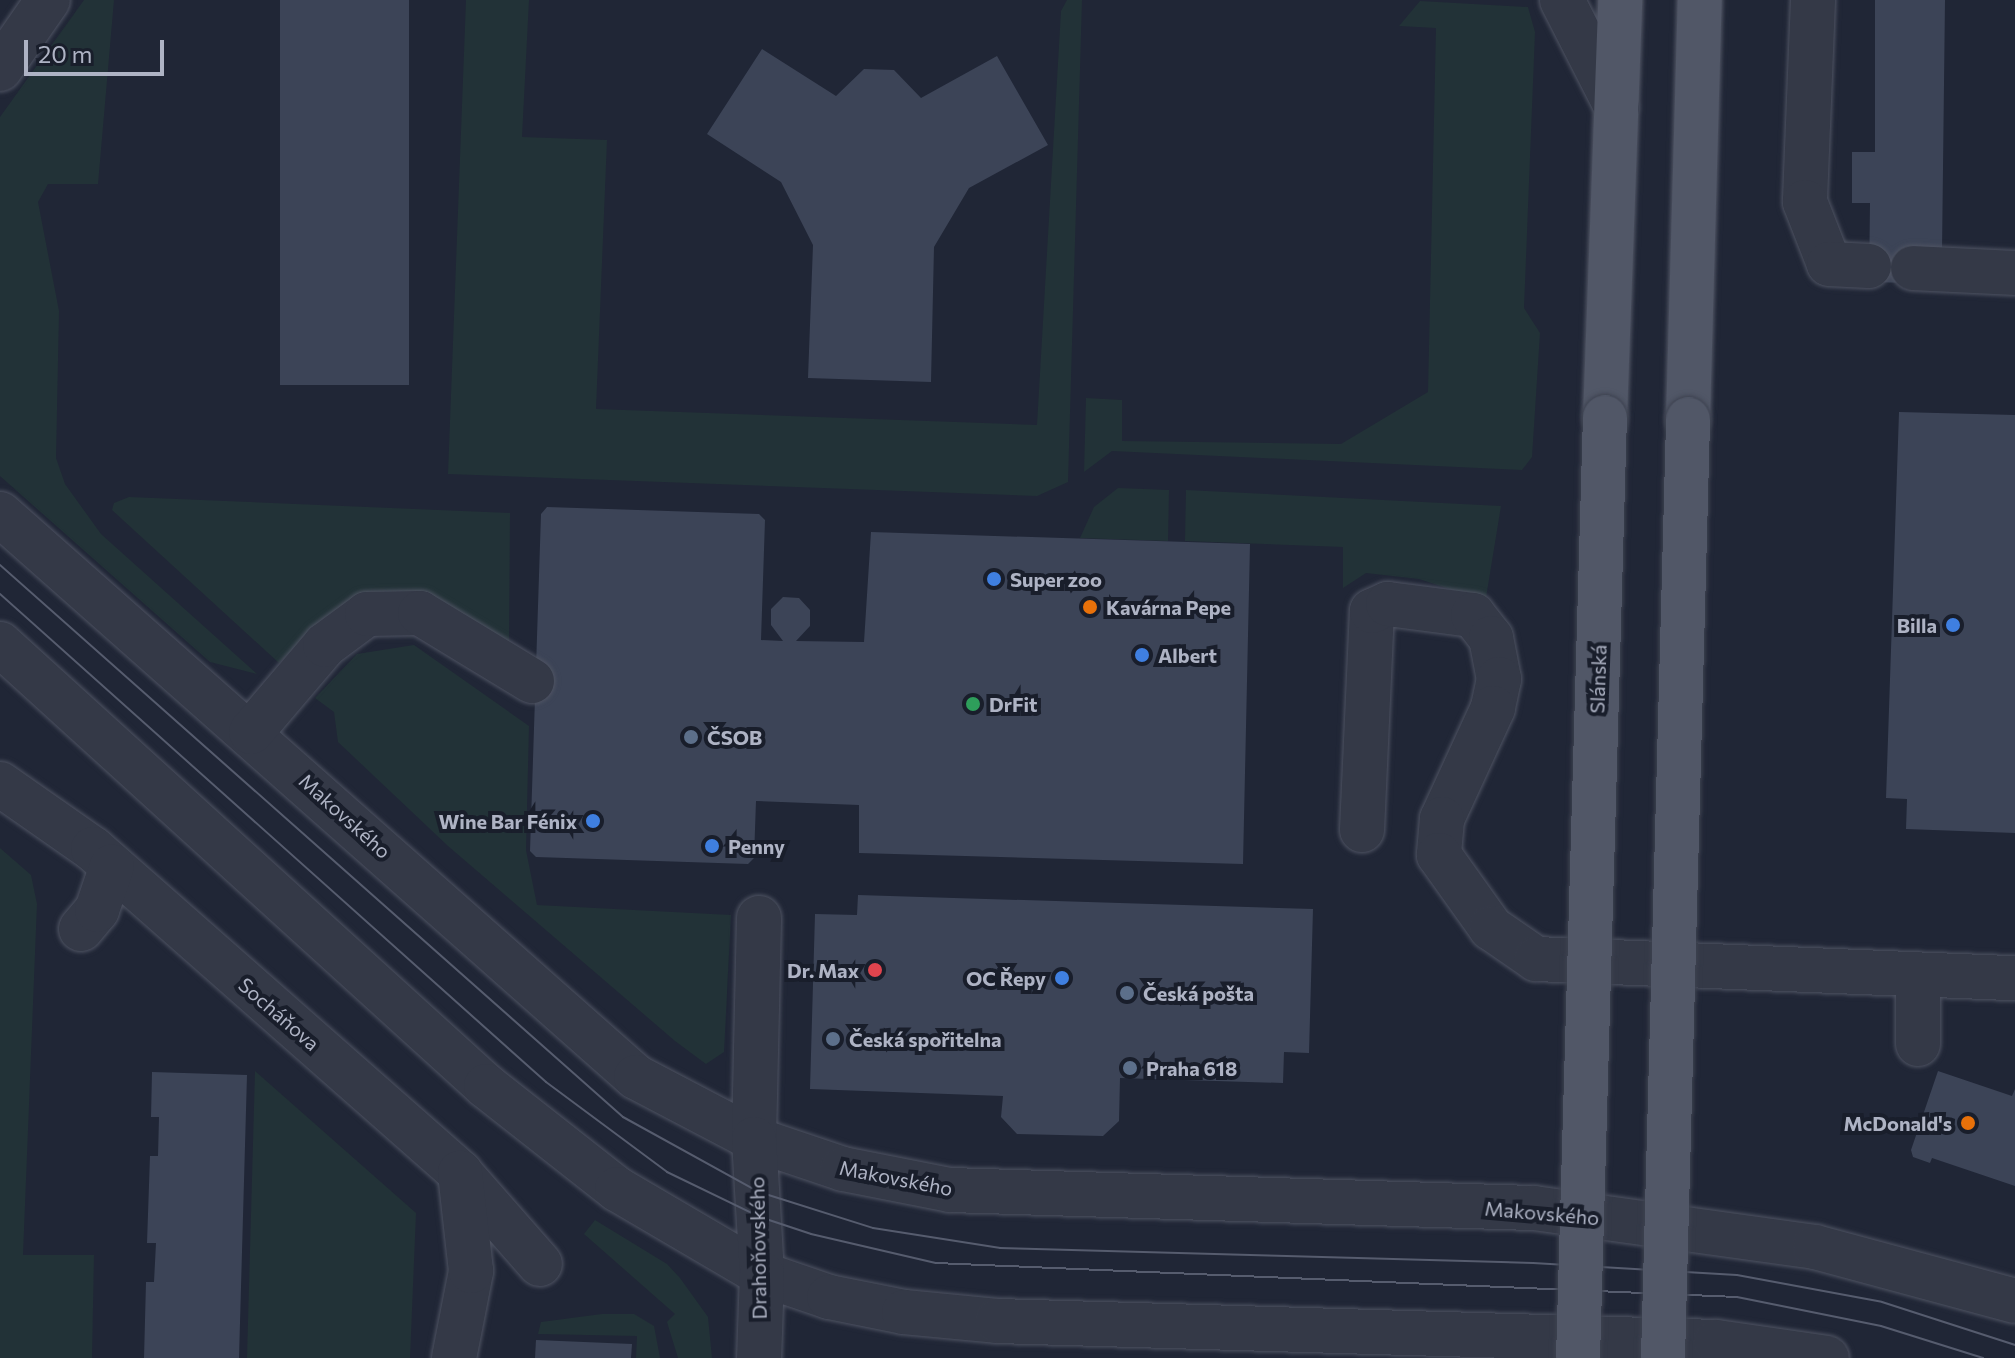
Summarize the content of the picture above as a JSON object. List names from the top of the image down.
{
  "streets": {
    "main road": ["Slánská"],
    "street": ["Makovského", "Socháňova", "Drahoňovského"]
  },
  "crossings": [
    ["Makovského", "Drahoňovského"]
  ],
  "places": [
    "Super zoo",
    "Kavárna Pepe",
    "Billa",
    "Albert",
    "DrFit",
    "ČSOB",
    "Wine Bar Fénix",
    "Penny",
    "Dr. Max",
    "OC Řepy",
    "Česká pošta",
    "Česká spořitelna",
    "Praha 618",
    "McDonald's"
  ],
  "scale_bar": "20 m"
}
